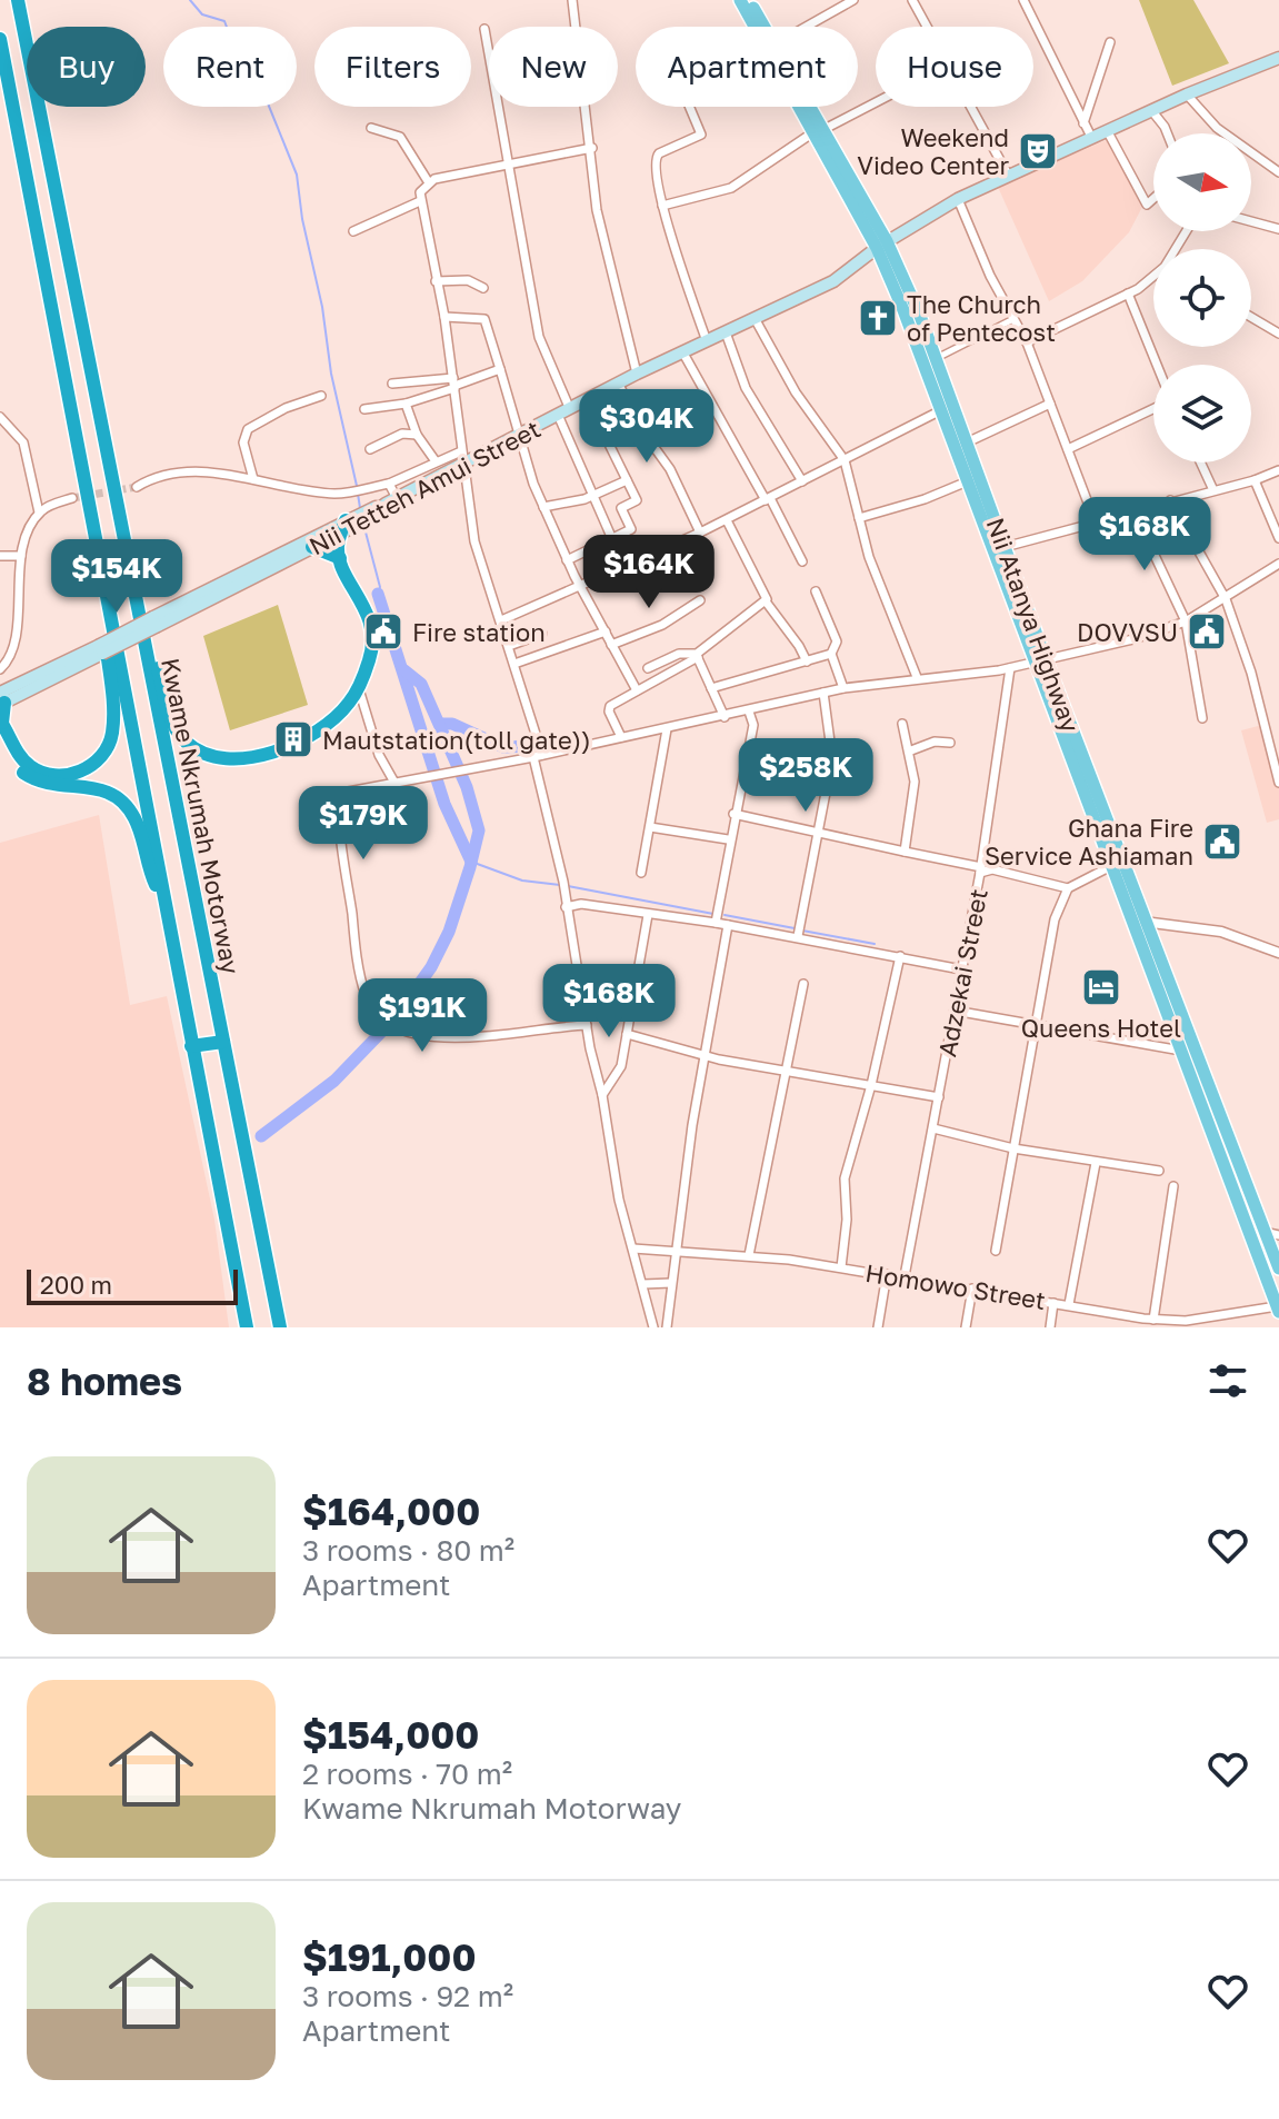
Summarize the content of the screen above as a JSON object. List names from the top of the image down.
{
  "streets": {
    "highway": ["Kwame Nkrumah Motorway"],
    "main road": ["Nii Tetteh Amui Street", "Nii Atanya Highway"],
    "street": ["Adzekai Street", "Homowo Street"]
  },
  "crossings": [
    ["Nii Tetteh Amui Street", "Nii Atanya Highway"],
    ["Adzekai Street", "Homowo Street"]
  ],
  "places": {
    "theatre": ["Weekend Video Center"],
    "church": ["The Church of Pentecost"],
    "public building": ["Fire station", "DOVVSU", "Ghana Fire Service Ashiaman"],
    "building": ["Mautstation(toll gate))"],
    "hotel": ["Queens Hotel"]
  },
  "scale_bar": "200 m",
  "north": "right",
  "page": {
    "chip": [
      "Buy",
      "Rent",
      "Filters",
      "New",
      "Apartment",
      "House"
    ],
    "price": [
      "$304K",
      "$168K",
      "$164K",
      "$154K",
      "$258K",
      "$179K",
      "$168K",
      "$191K"
    ],
    "scale": "200 m",
    "heading": "8 homes",
    "list": [
      {
        "name": "$164,000",
        "note": "3 rooms · 80 m² · Apartment"
      },
      {
        "name": "$154,000",
        "note": "2 rooms · 70 m² · Kwame Nkrumah Motorway"
      },
      {
        "name": "$191,000",
        "note": "3 rooms · 92 m² · Apartment"
      }
    ]
  }
}
